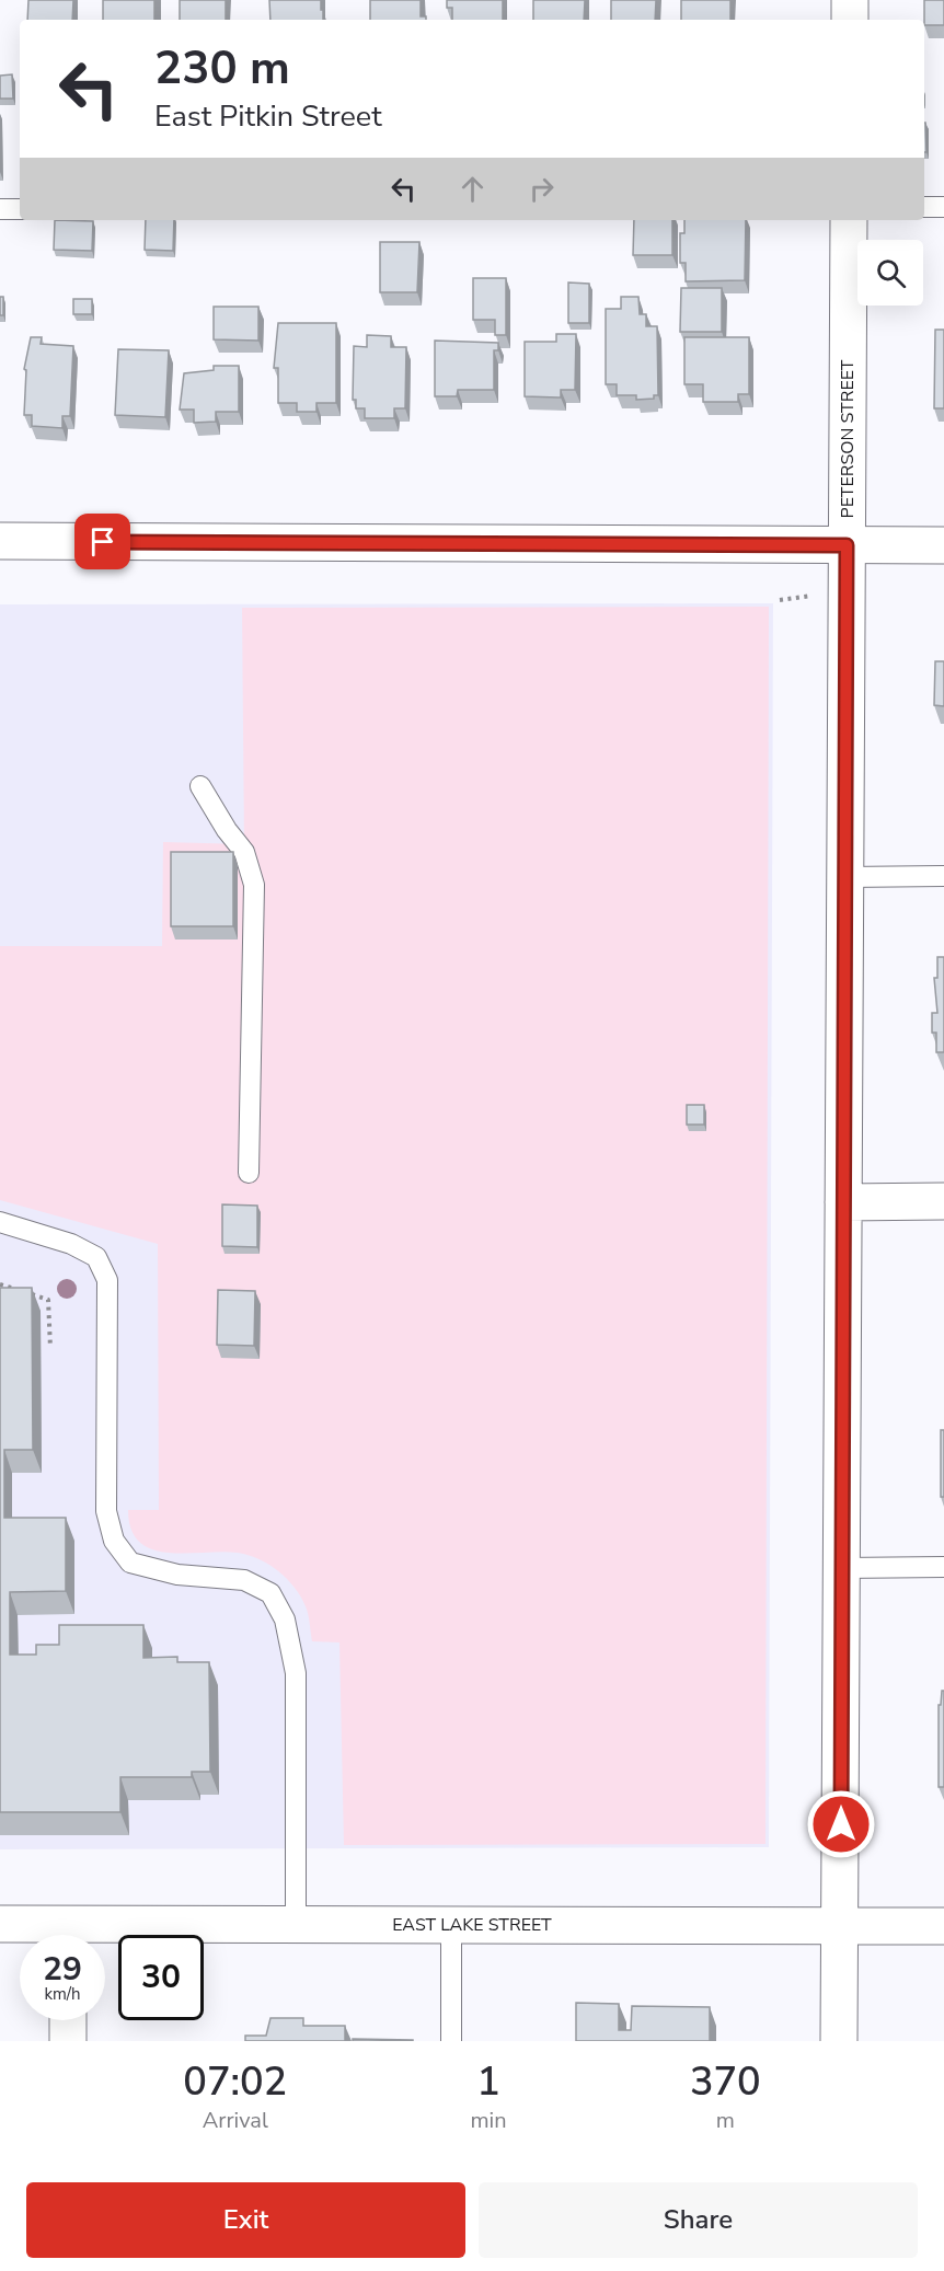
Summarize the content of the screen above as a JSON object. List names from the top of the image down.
{
  "streets": {
    "street": ["PETERSON STREET", "EAST LAKE STREET"]
  },
  "crossings": [
    ["PETERSON STREET", "EAST LAKE STREET"]
  ],
  "page": {
    "turn": ["230 m", "East Pitkin Street"],
    "speed": "29 km/h",
    "limit": "30",
    "eta": [
      "07:02",
      "Arrival",
      "1",
      "min",
      "370",
      "m"
    ],
    "buttons": ["Exit", "Share"]
  }
}
